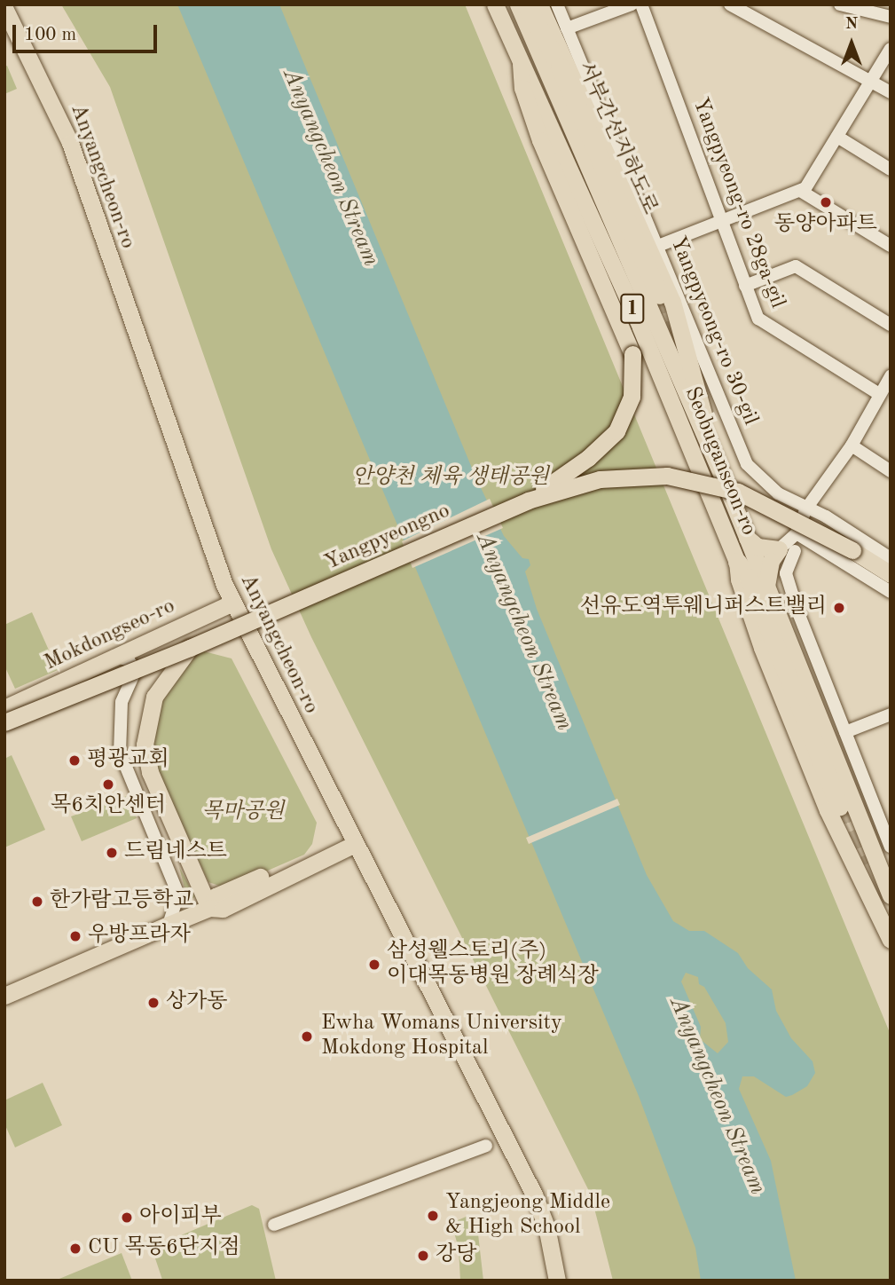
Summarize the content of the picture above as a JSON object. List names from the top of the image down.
{
  "streets": {
    "highway": ["서부간선지하도로"],
    "main road": [
      "Anyangcheon-ro",
      "1",
      "Seobuganseon-ro",
      "Yangpyeongno",
      "Mokdongseo-ro"
    ],
    "street": ["Yangpyeong-ro 28ga-gil", "Yangpyeong-ro 30-gil"]
  },
  "crossings": [
    ["서부간선지하도로", "Seobuganseon-ro"],
    ["Anyangcheon-ro", "Mokdongseo-ro"],
    ["Yangpyeongno", "Mokdongseo-ro"]
  ],
  "water": ["Anyangcheon Stream"],
  "parks": ["안양천 체육 생태공원", "목마공원"],
  "places": [
    "동양아파트",
    "선유도역투웨니퍼스트밸리",
    "평광교회",
    "목6치안센터",
    "드림네스트",
    "한가람고등학교",
    "우방프라자",
    "삼성웰스토리(주) 이대목동병원 장례식장",
    "상가동",
    "Ewha Womans University Mokdong Hospital",
    "Yangjeong Middle & High School",
    "아이피부",
    "CU 목동6단지점",
    "강당"
  ],
  "scale_bar": "100 m",
  "north": "top"
}
